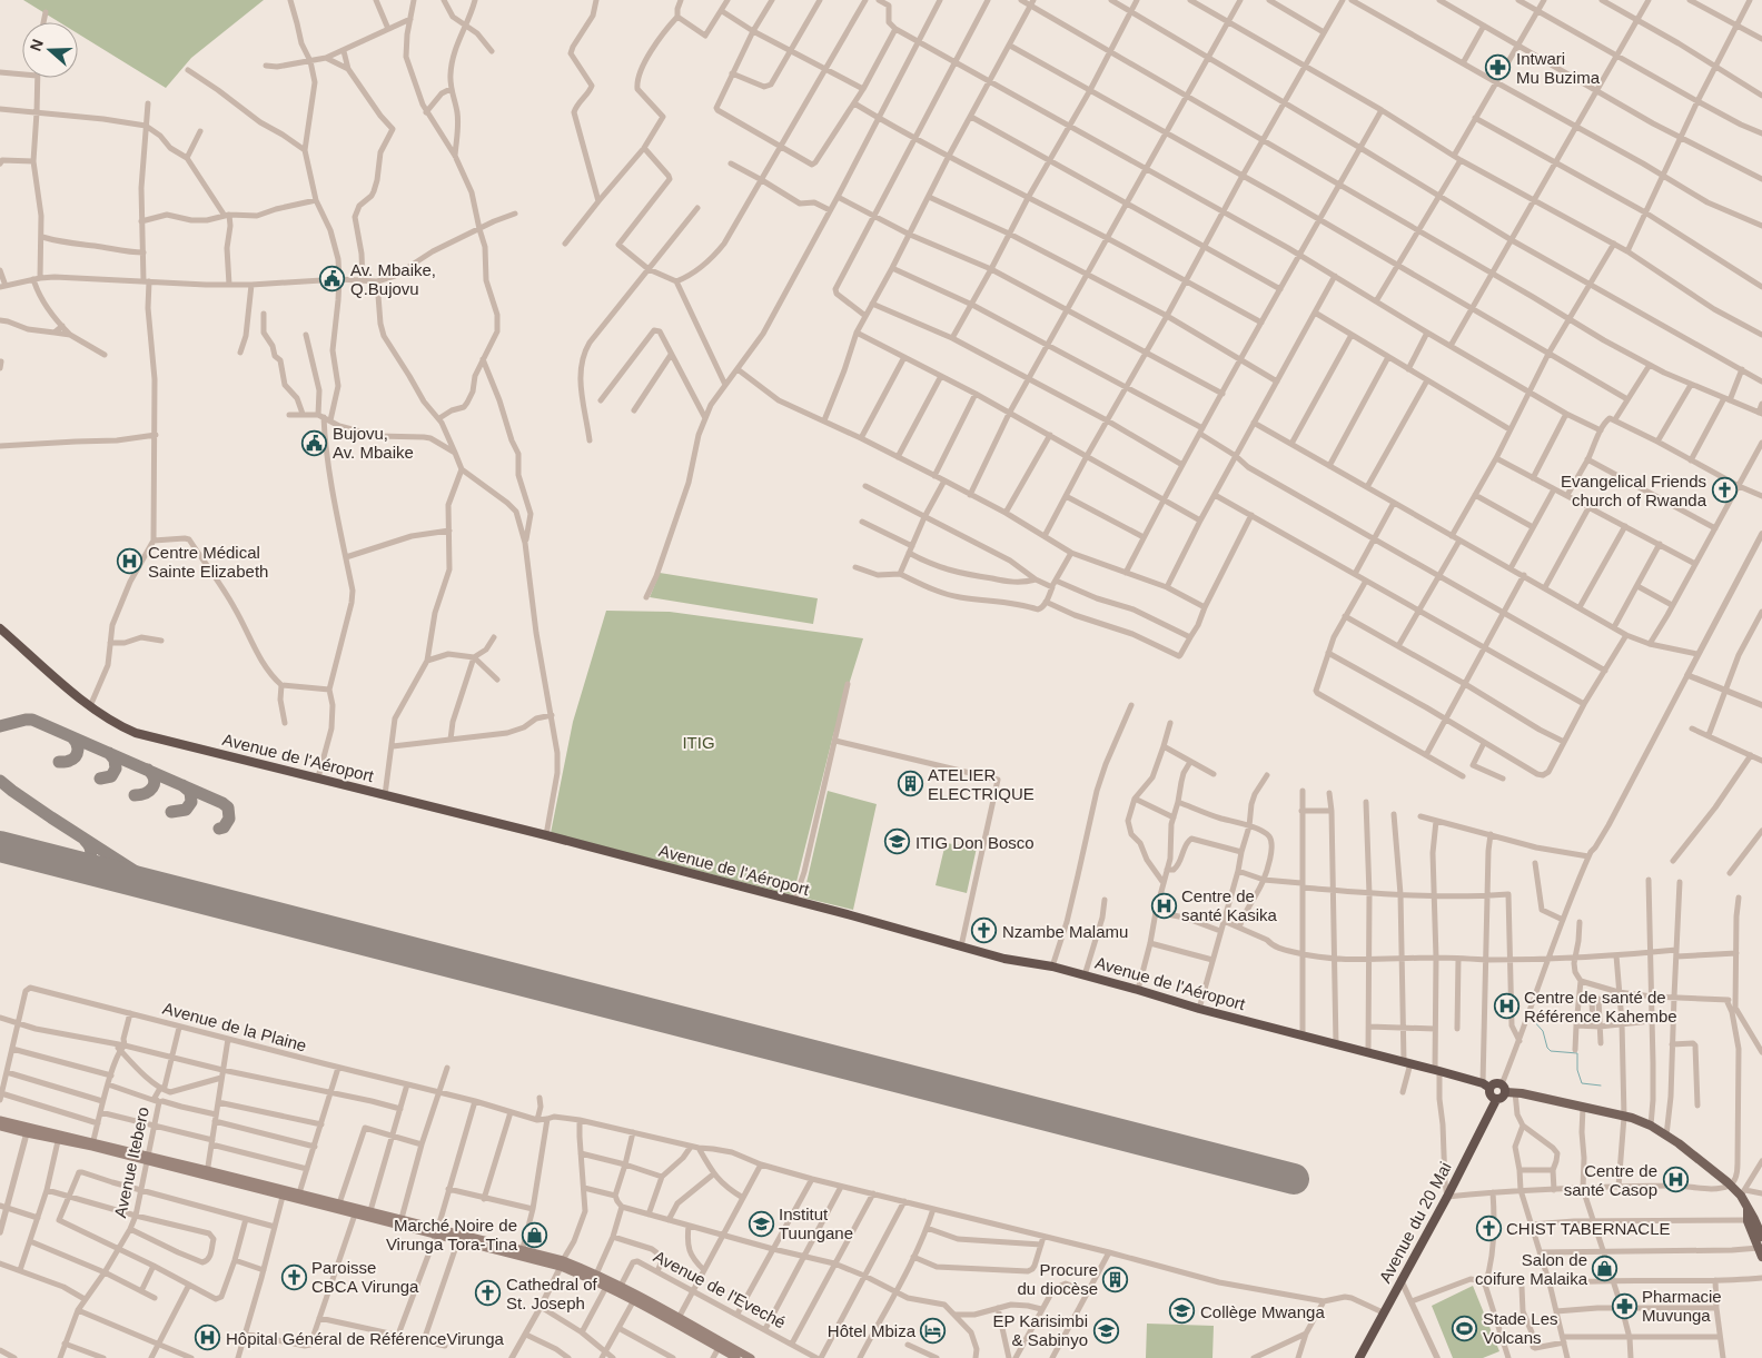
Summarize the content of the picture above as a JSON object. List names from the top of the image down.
{
  "streets": {
    "highway": ["Avenue de l'Aéroport", "Avenue du 20 Mai"],
    "street": ["Avenue de la Plaine", "Avenue Itebero", "Avenue de l'Eveché"]
  },
  "crossings": [
    ["Avenue de la Plaine", "Avenue Itebero"],
    ["Avenue de la Plaine", "Avenue du 20 Mai"]
  ],
  "parks": ["ITIG"],
  "places": {
    "pharmacy": ["Intwari Mu Buzima", "Pharmacie Muvunga"],
    "public building": ["Av. Mbaike, Q.Bujovu", "Bujovu, Av. Mbaike"],
    "church": [
      "Evangelical Friends church of Rwanda",
      "Nzambe Malamu",
      "CHIST TABERNACLE",
      "Paroisse CBCA Virunga",
      "Cathedral of St. Joseph"
    ],
    "hospital": [
      "Centre Médical Sainte Elizabeth",
      "Centre de santé Kasika",
      "Centre de santé de Référence Kahembe",
      "Centre de santé Casop",
      "Hôpital Général de RéférenceVirunga"
    ],
    "building": ["ATELIER ELECTRIQUE", "Procure du diocèse"],
    "school or university": [
      "ITIG Don Bosco",
      "Institut Tuungane",
      "Collège Mwanga",
      "EP Karisimbi & Sabinyo"
    ],
    "shop": ["Marché Noire de Virunga Tora-Tina", "Salon de coifure Malaika"],
    "sports": ["Stade Les Volcans"],
    "hotel": ["Hôtel Mbiza"]
  },
  "north": "left"
}
